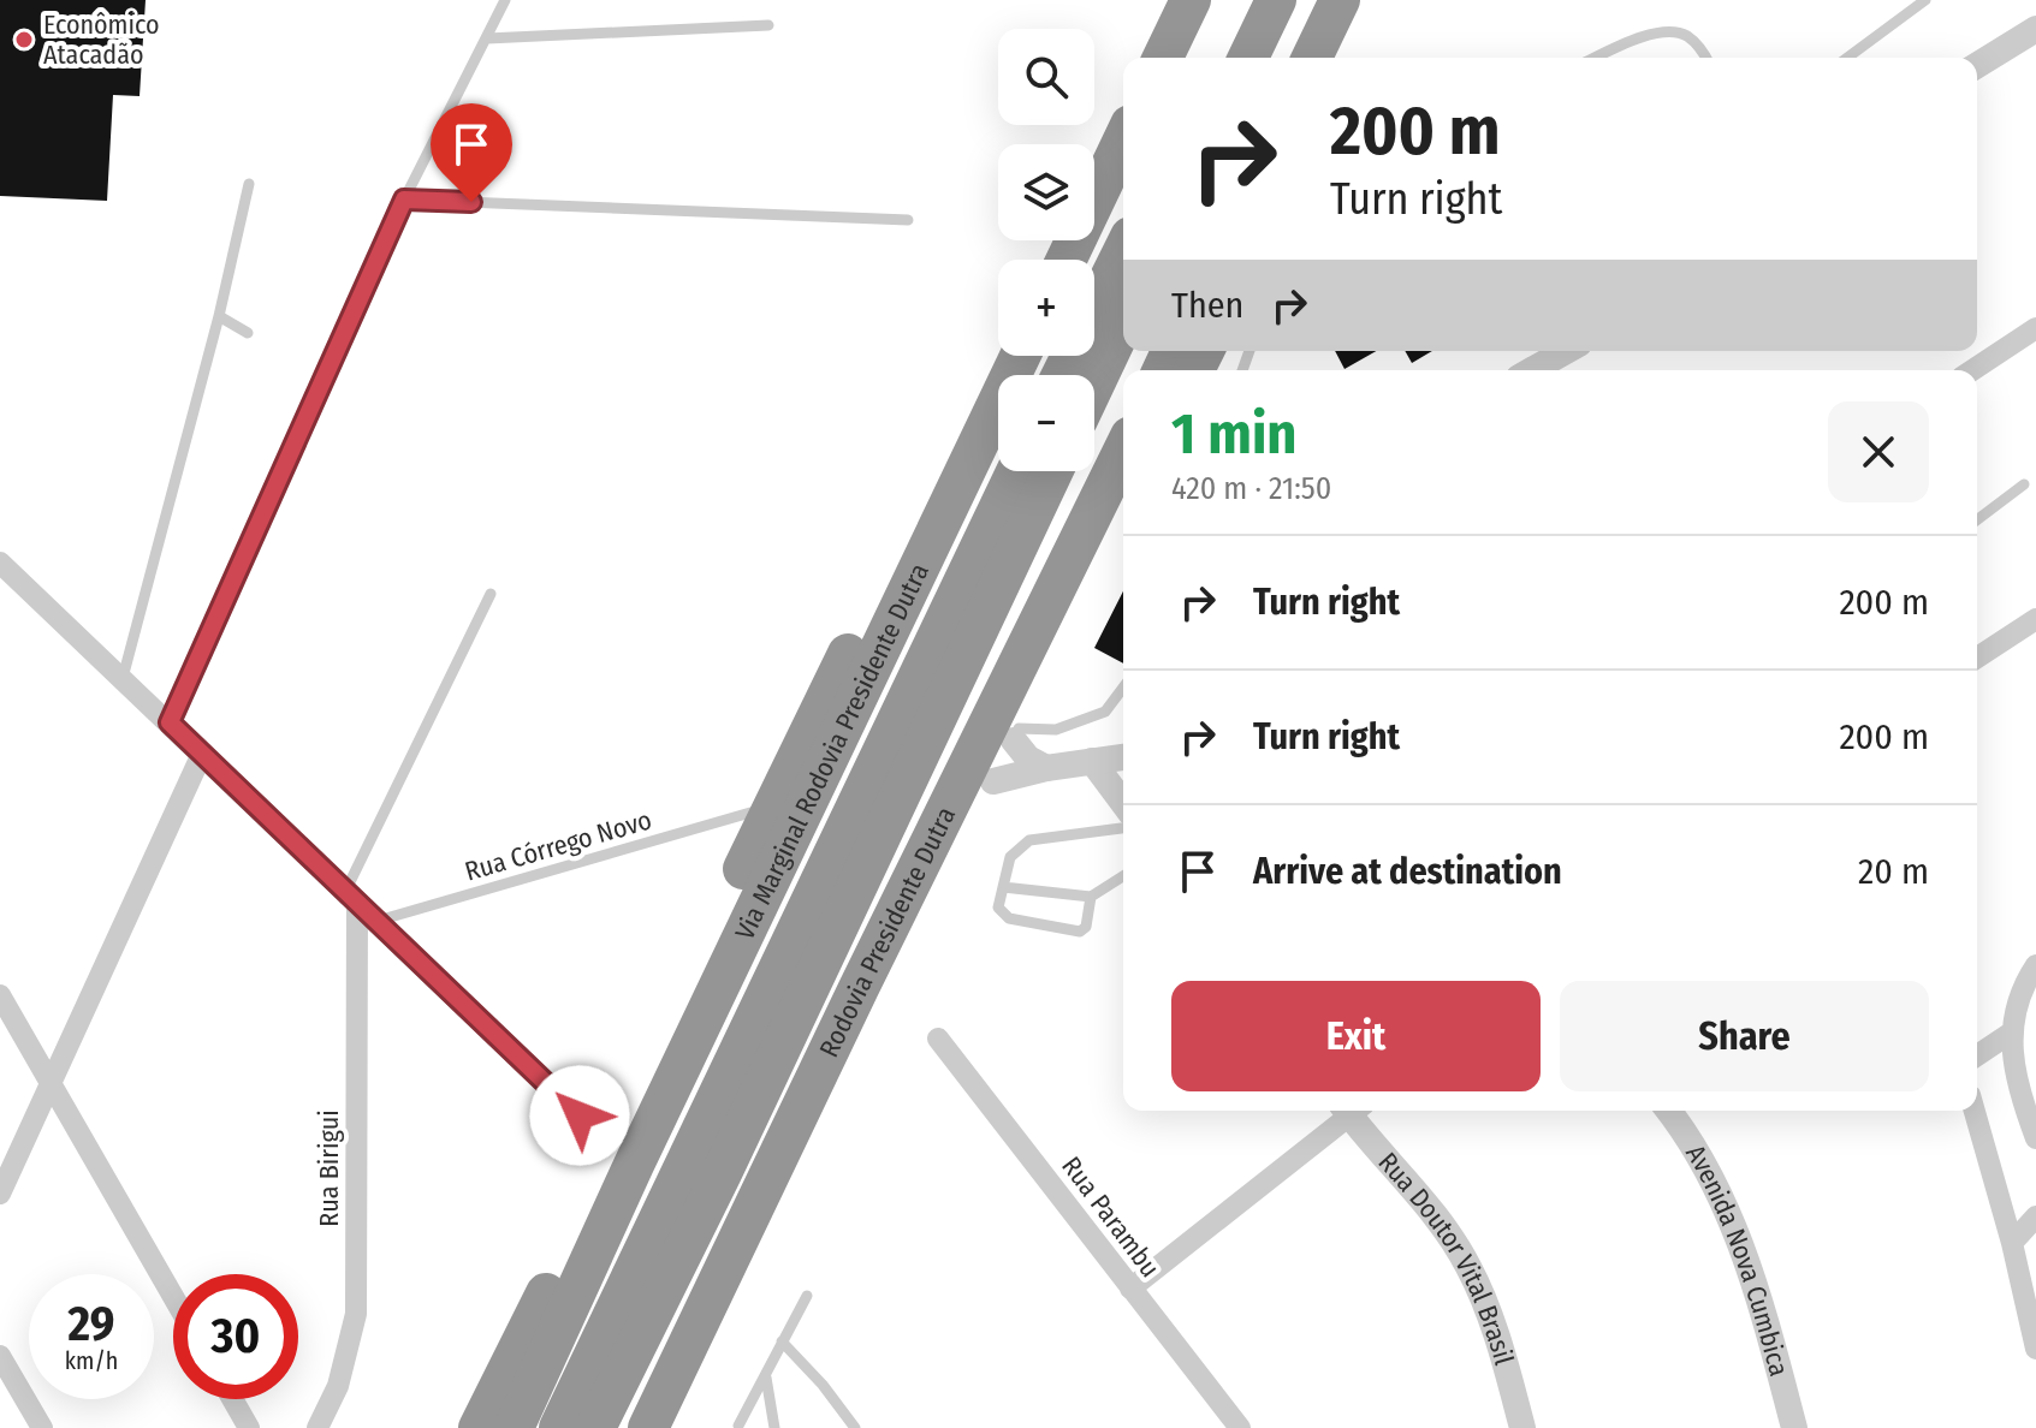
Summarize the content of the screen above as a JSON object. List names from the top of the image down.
{
  "streets": {
    "highway": ["Via Marginal Rodovia Presidente Dutra", "Rodovia Presidente Dutra"],
    "street": [
      "Rua Birigui",
      "Rua Parambu",
      "Rua Doutor Vital Brasil",
      "Avenida Nova Cumbica"
    ],
    "lane": ["Rua Córrego Novo"]
  },
  "places": ["Econômico Atacadão"],
  "page": {
    "map_buttons": ["+", "−"],
    "turn": ["200 m", "Turn right"],
    "then": "Then",
    "heading": ["1 min", "420 m · 21:50"],
    "list": [
      {
        "name": "Turn right",
        "value": "200 m"
      },
      {
        "name": "Turn right",
        "value": "200 m"
      },
      {
        "name": "Arrive at destination",
        "value": "20 m"
      }
    ],
    "buttons": ["Exit", "Share"],
    "speed": "29 km/h",
    "limit": "30"
  }
}
